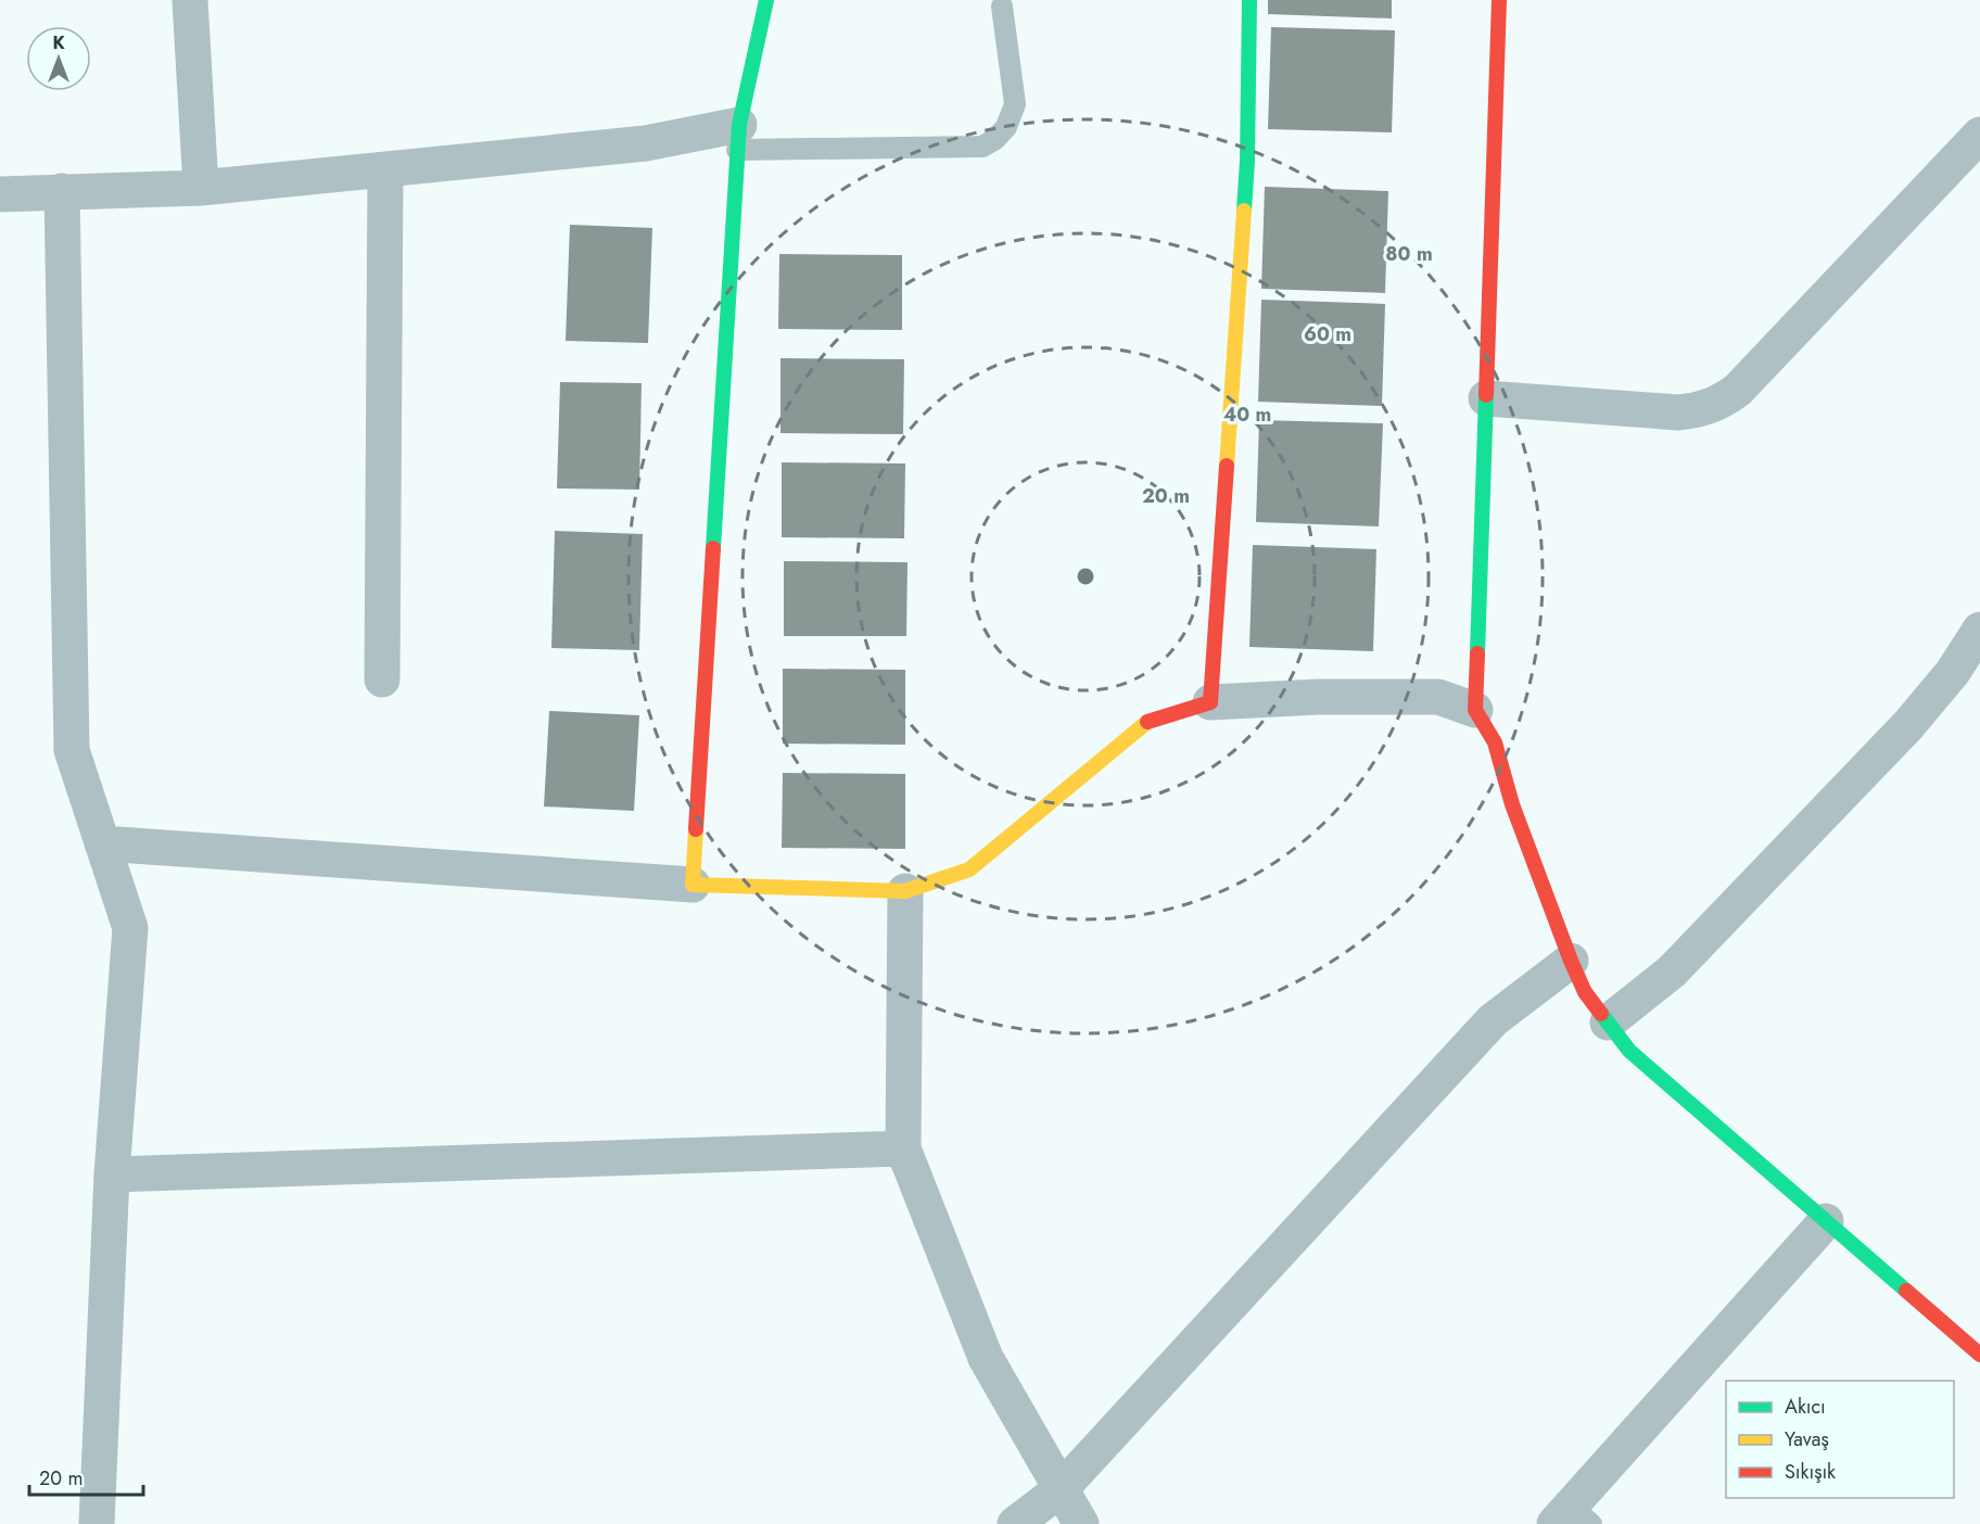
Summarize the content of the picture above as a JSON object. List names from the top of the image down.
{
  "legend": ["Akıcı", "Yavaş", "Sıkışık"],
  "scale_bar": "20 m",
  "north": "top",
  "rings": [
    "80 m",
    "60 m",
    "40 m",
    "20 m"
  ]
}
